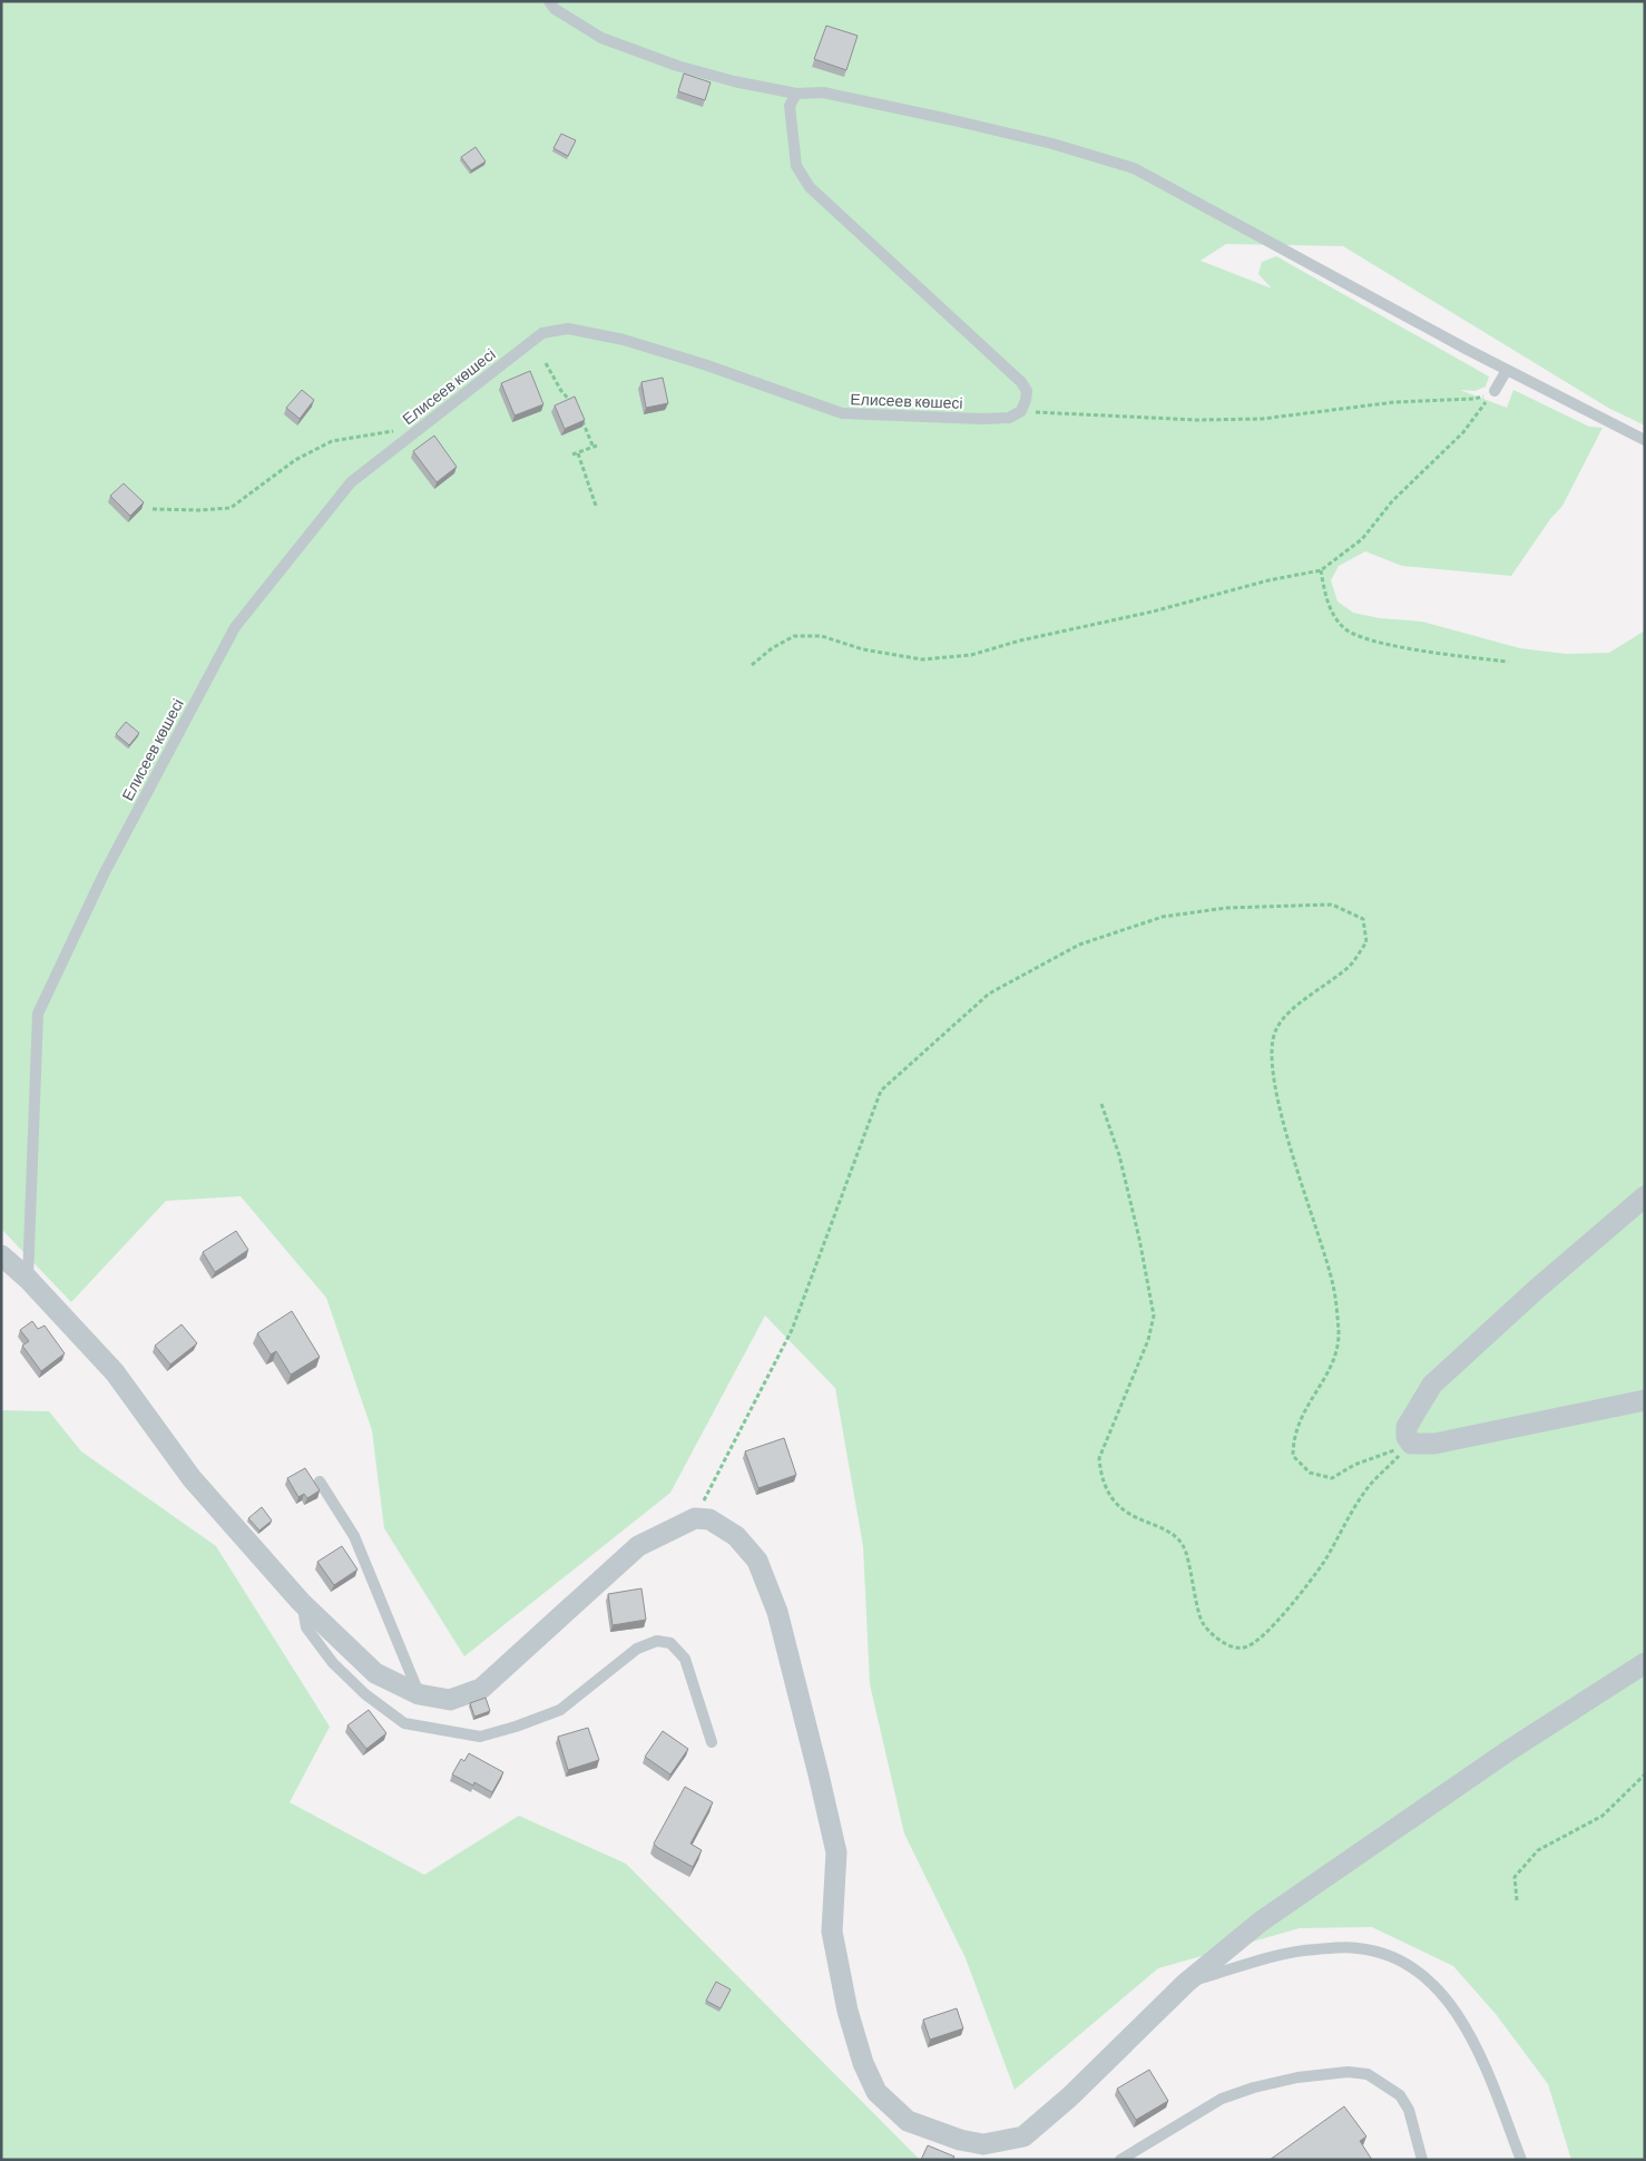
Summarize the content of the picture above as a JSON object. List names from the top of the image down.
{
  "streets": {
    "lane": ["Елисеев көшесі"]
  }
}
